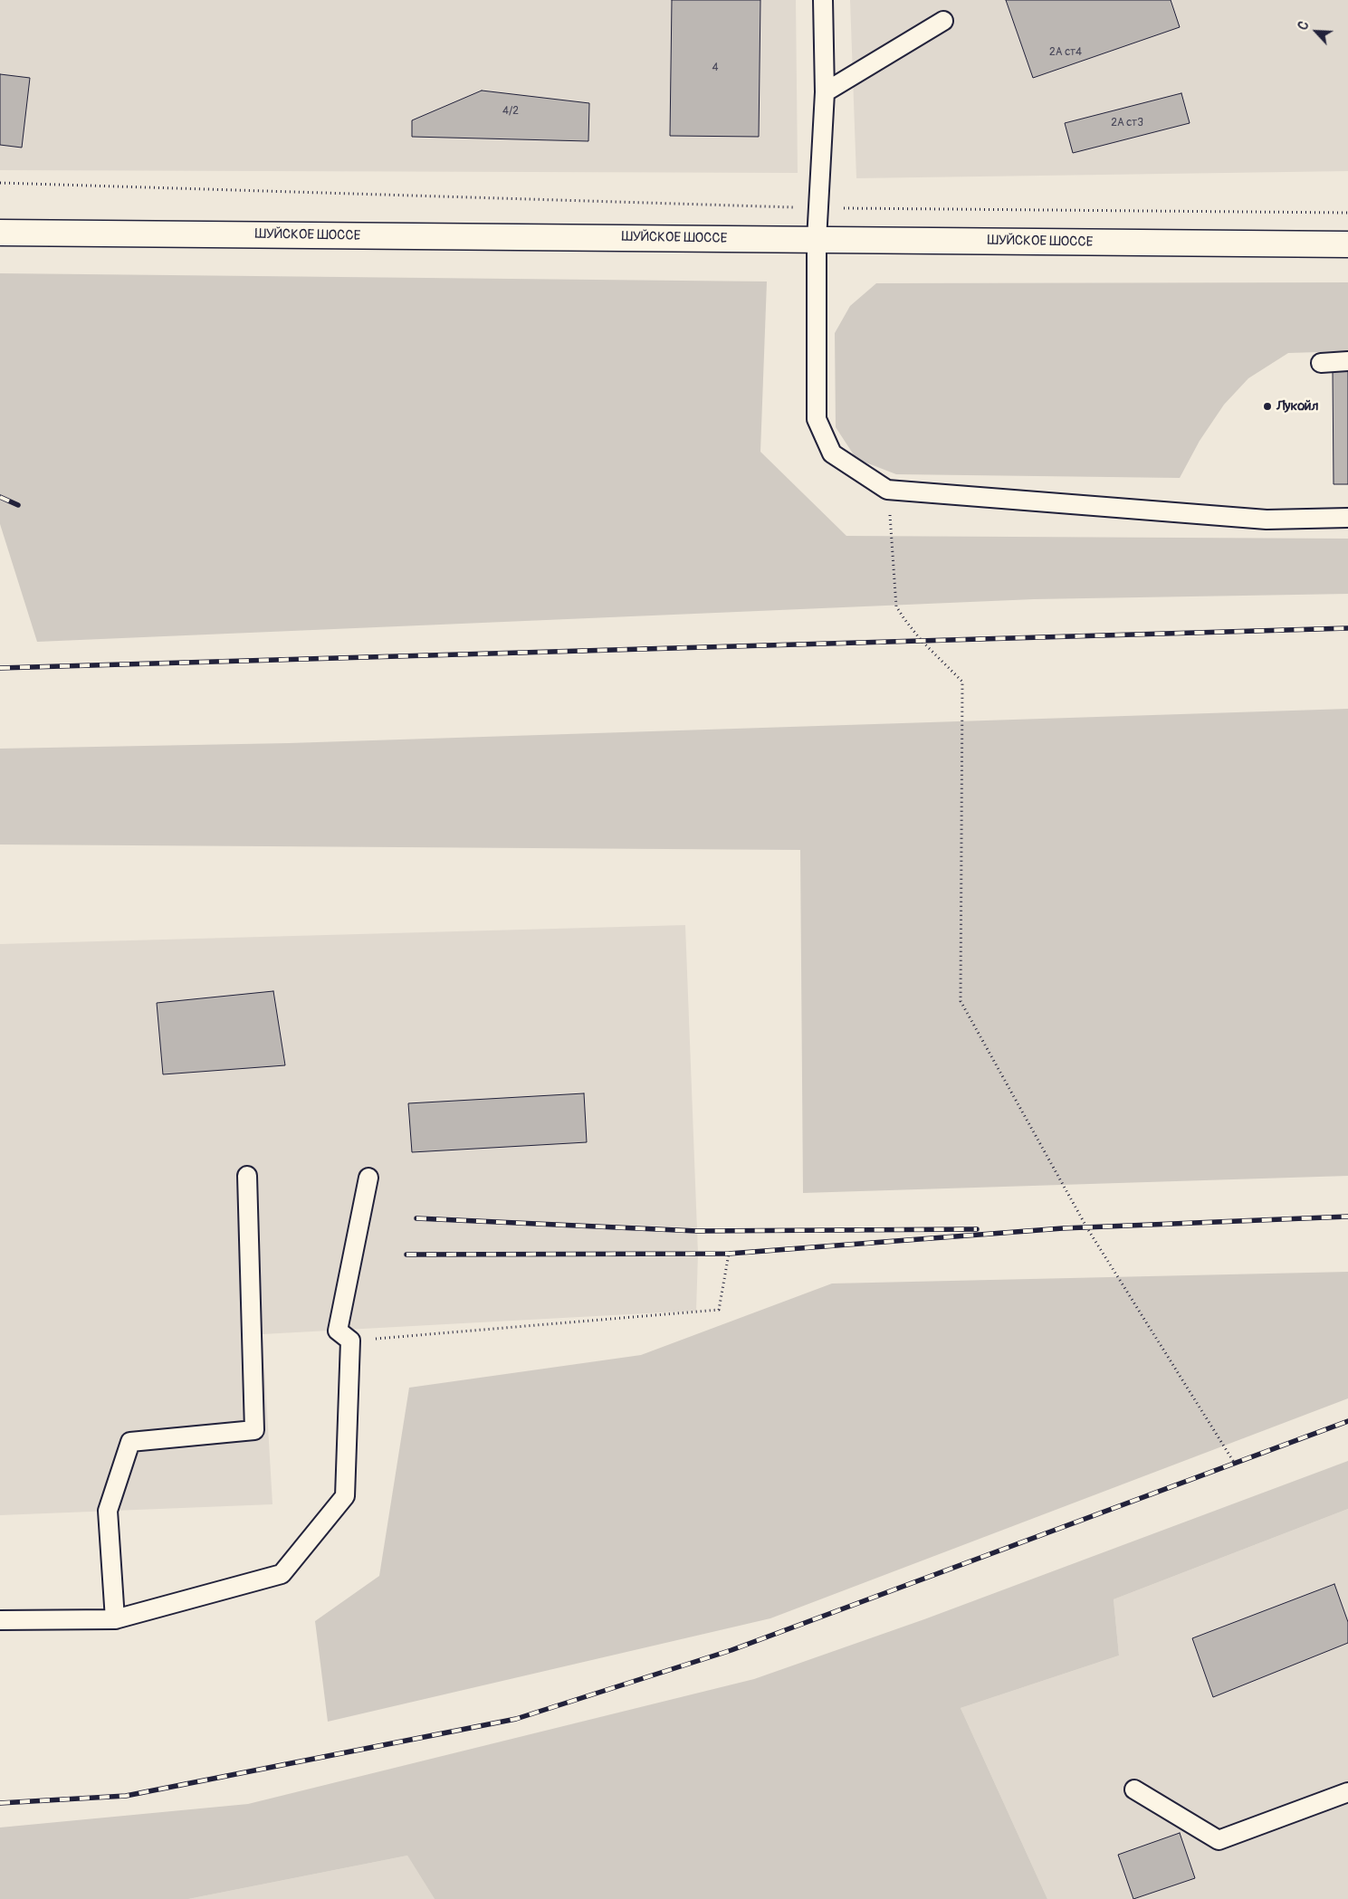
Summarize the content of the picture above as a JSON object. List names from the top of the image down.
{
  "streets": {
    "main road": ["ШУЙСКОЕ ШОССЕ"]
  },
  "places": ["Лукойл"],
  "house_numbers": [
    "2А ст4",
    "4",
    "4/2",
    "2А ст3"
  ],
  "north": "top left"
}
